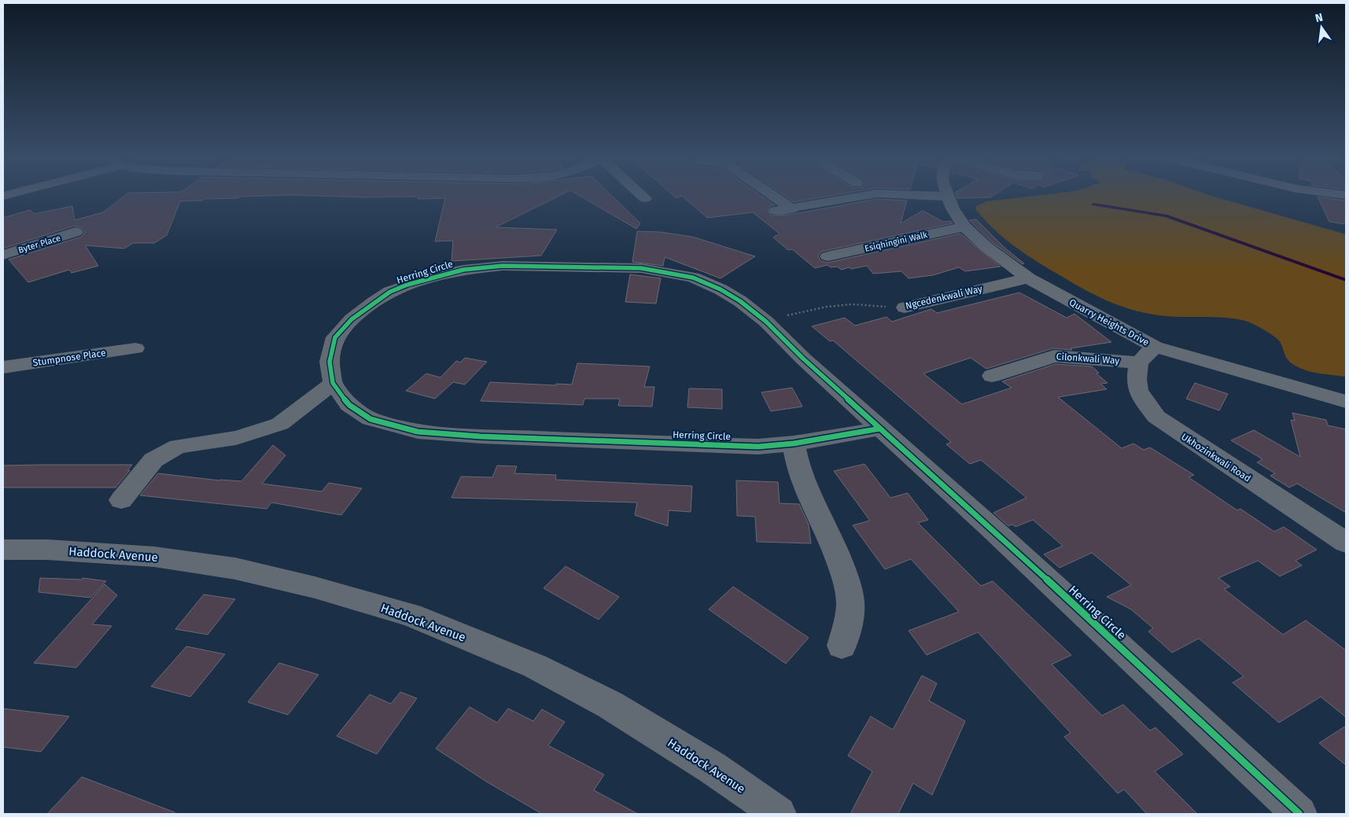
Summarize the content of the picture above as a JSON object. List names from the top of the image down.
{
  "streets": {
    "street": [
      "Esiqhingini Walk",
      "Byter Place",
      "Herring Circle",
      "Ngcedenkwali Way",
      "Quarry Heights Drive",
      "Stumpnose Place",
      "Cilonkwali Way",
      "Ukhozinkwali Road",
      "Haddock Avenue"
    ]
  },
  "crossings": [
    ["Esiqhingini Walk", "Quarry Heights Drive"],
    ["Herring Circle", "Ngcedenkwali Way"],
    ["Ngcedenkwali Way", "Quarry Heights Drive"],
    ["Quarry Heights Drive", "Cilonkwali Way"],
    ["Quarry Heights Drive", "Ukhozinkwali Road"],
    ["Cilonkwali Way", "Ukhozinkwali Road"]
  ],
  "north": "top"
}
